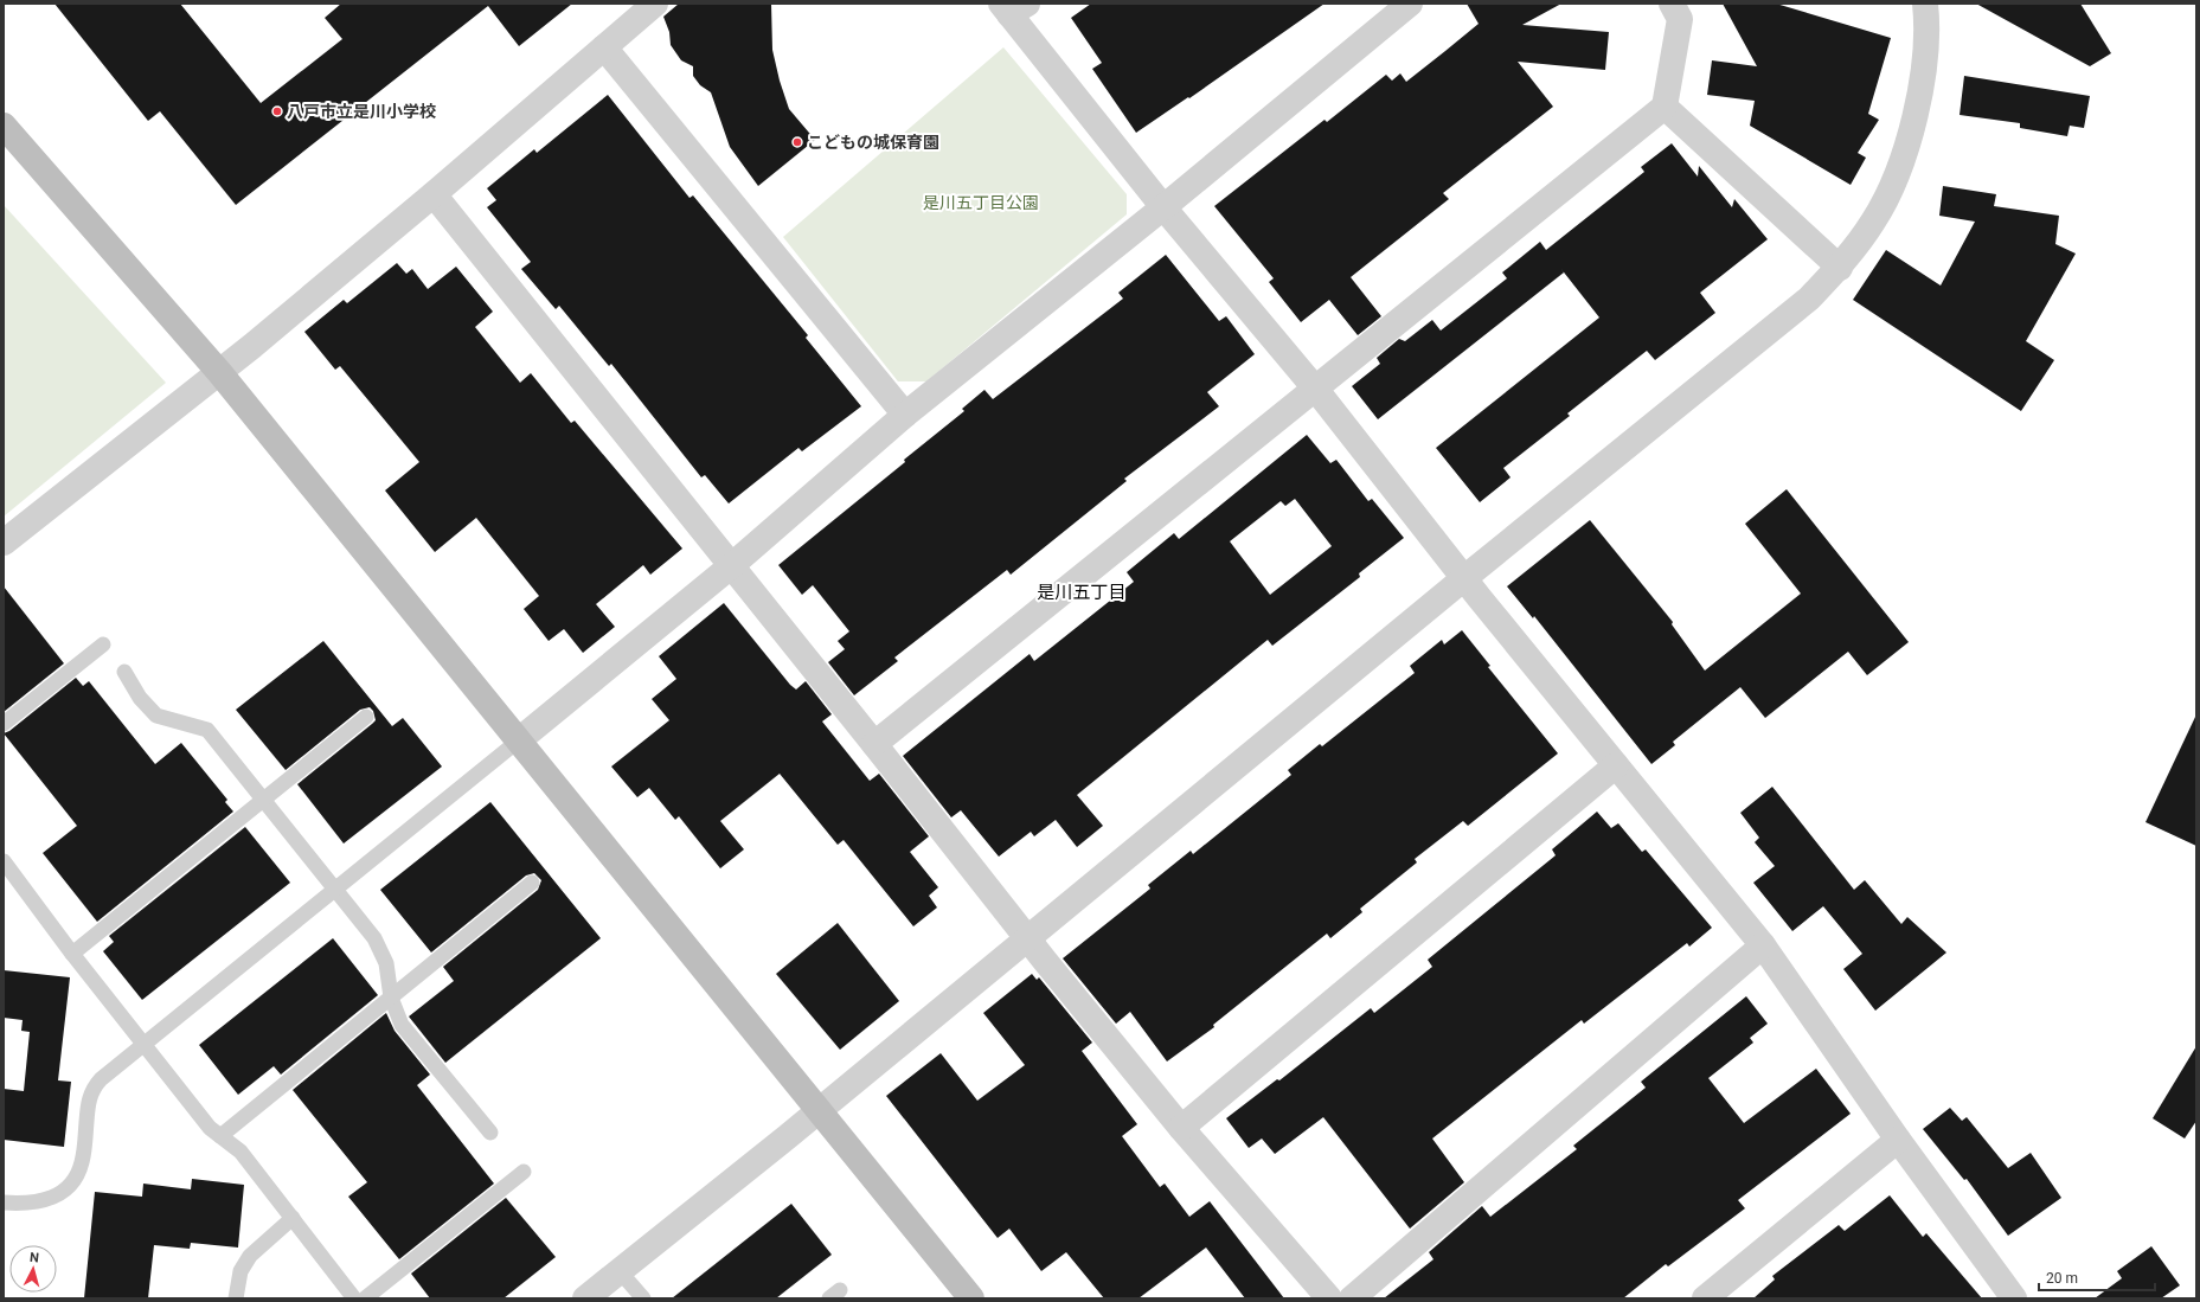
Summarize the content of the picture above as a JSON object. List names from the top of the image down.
{
  "districts": ["是川五丁目"],
  "parks": ["是川五丁目公園"],
  "places": ["八戸市立是川小学校", "こどもの城保育園"],
  "scale_bar": "20 m",
  "north": "top"
}
